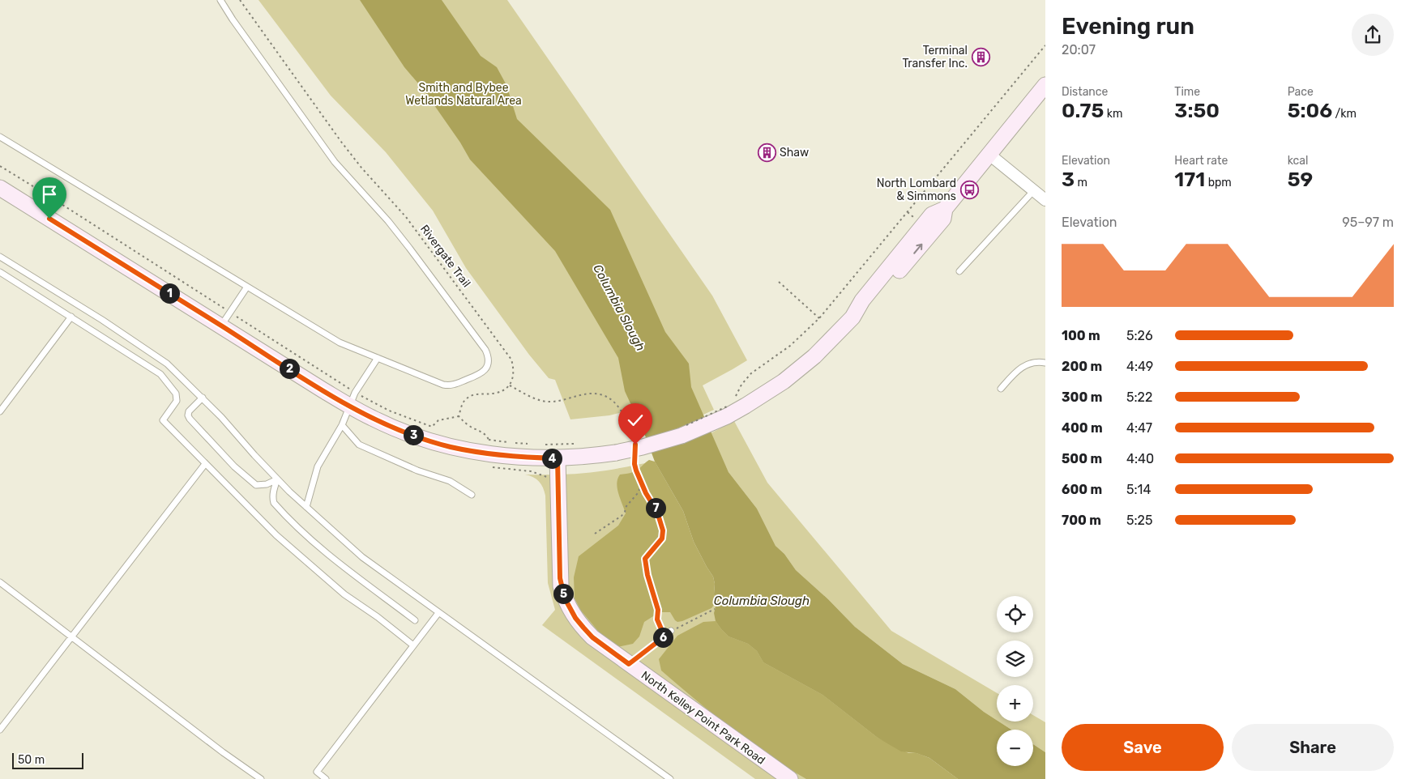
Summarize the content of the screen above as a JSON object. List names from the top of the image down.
{
  "streets": {
    "main road": ["North Kelley Point Park Road"],
    "path": ["Rivergate Trail"]
  },
  "water": ["Columbia Slough"],
  "parks": ["Smith and Bybee Wetlands Natural Area"],
  "places": {
    "building": ["Terminal Transfer Inc.", "Shaw"],
    "bus stop": ["North Lombard & Simmons"]
  },
  "scale_bar": "50 m",
  "page": {
    "heading": ["Evening run", "20:07"],
    "stats": [
      ["Distance", "0.75 km"],
      ["Time", "3:50"],
      ["Pace", "5:06 /km"],
      ["Elevation", "3 m"],
      ["Heart rate", "171 bpm"],
      ["kcal", "59"]
    ],
    "chart": ["Elevation", "95–97 m"],
    "pins": [
      "1",
      "2",
      "3",
      "4",
      "7",
      "5",
      "6"
    ],
    "list": [
      {
        "name": "100 m",
        "note": "5:26"
      },
      {
        "name": "200 m",
        "note": "4:49"
      },
      {
        "name": "300 m",
        "note": "5:22"
      },
      {
        "name": "400 m",
        "note": "4:47"
      },
      {
        "name": "500 m",
        "note": "4:40"
      },
      {
        "name": "600 m",
        "note": "5:14"
      },
      {
        "name": "700 m",
        "note": "5:25"
      }
    ],
    "map_buttons": ["+", "−"],
    "buttons": ["Save", "Share"],
    "scale": "50 m"
  }
}
